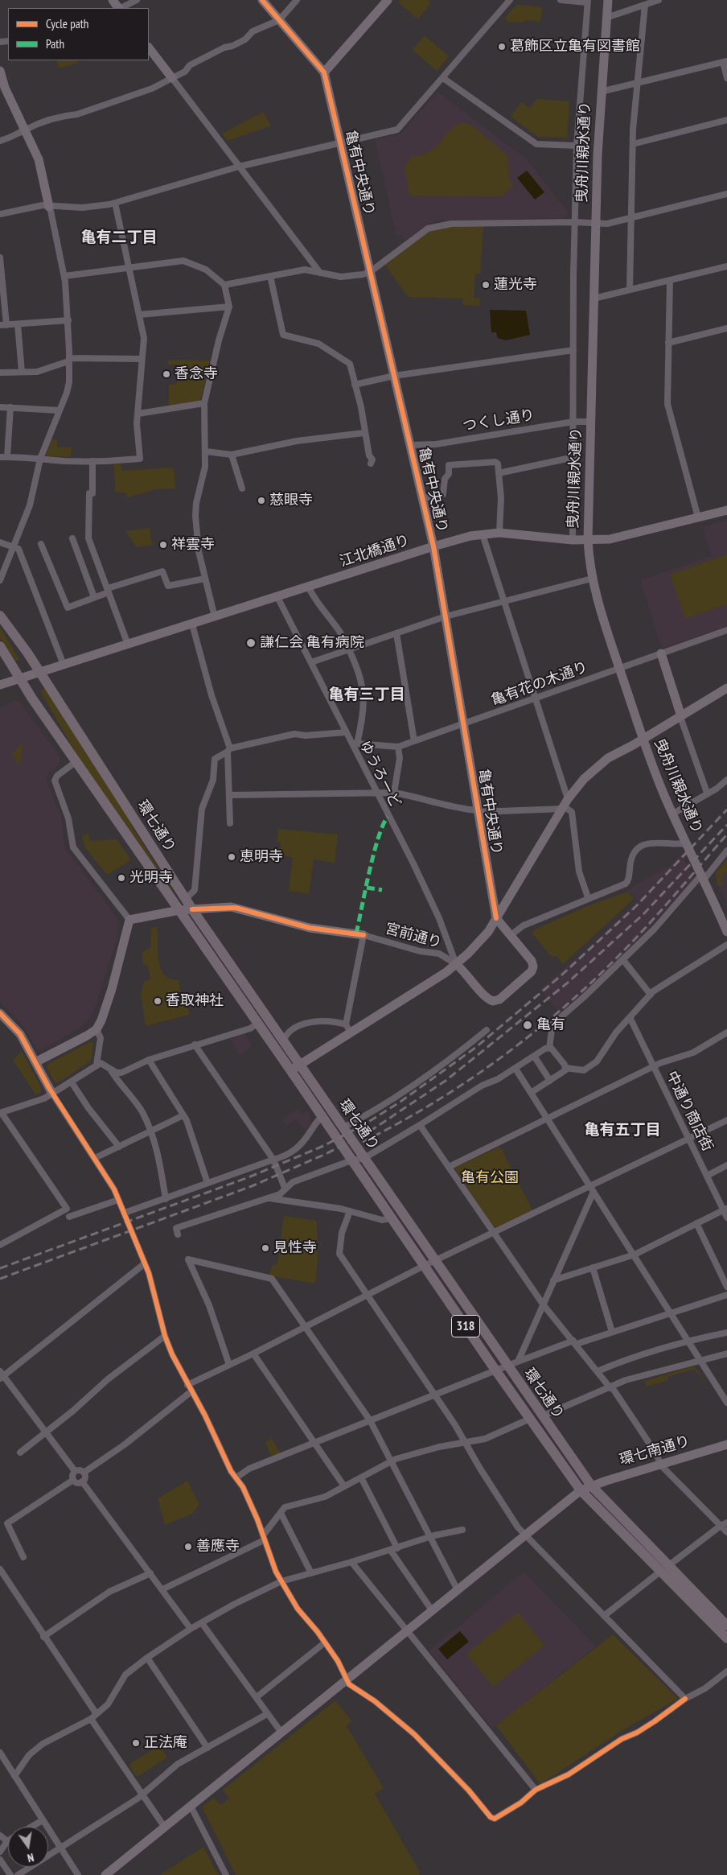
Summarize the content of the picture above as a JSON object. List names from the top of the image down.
{
  "streets": {
    "main road": ["環七通り", "318"],
    "street": [
      "曳舟川親水通り",
      "亀有中央通り",
      "つくし通り",
      "江北橋通り",
      "亀有花の木通り",
      "ゆうろーど",
      "宮前通り",
      "中通り商店街",
      "環七南通り"
    ]
  },
  "crossings": [
    ["曳舟川親水通り", "つくし通り"],
    ["曳舟川親水通り", "江北橋通り"],
    ["曳舟川親水通り", "亀有花の木通り"],
    ["亀有中央通り", "つくし通り"],
    ["亀有中央通り", "江北橋通り"],
    ["亀有中央通り", "亀有花の木通り"],
    ["江北橋通り", "ゆうろーど"],
    ["江北橋通り", "環七通り"],
    ["亀有花の木通り", "ゆうろーど"],
    ["ゆうろーど", "宮前通り"],
    ["環七通り", "環七南通り"]
  ],
  "districts": ["亀有二丁目", "亀有三丁目", "亀有五丁目"],
  "parks": ["亀有公園"],
  "places": [
    "葛飾区立亀有図書館",
    "蓮光寺",
    "香念寺",
    "慈眼寺",
    "祥雲寺",
    "謙仁会 亀有病院",
    "恵明寺",
    "光明寺",
    "香取神社",
    "亀有",
    "見性寺",
    "善應寺",
    "正法庵"
  ],
  "legend": ["Cycle path", "Path"],
  "north": "bottom"
}
